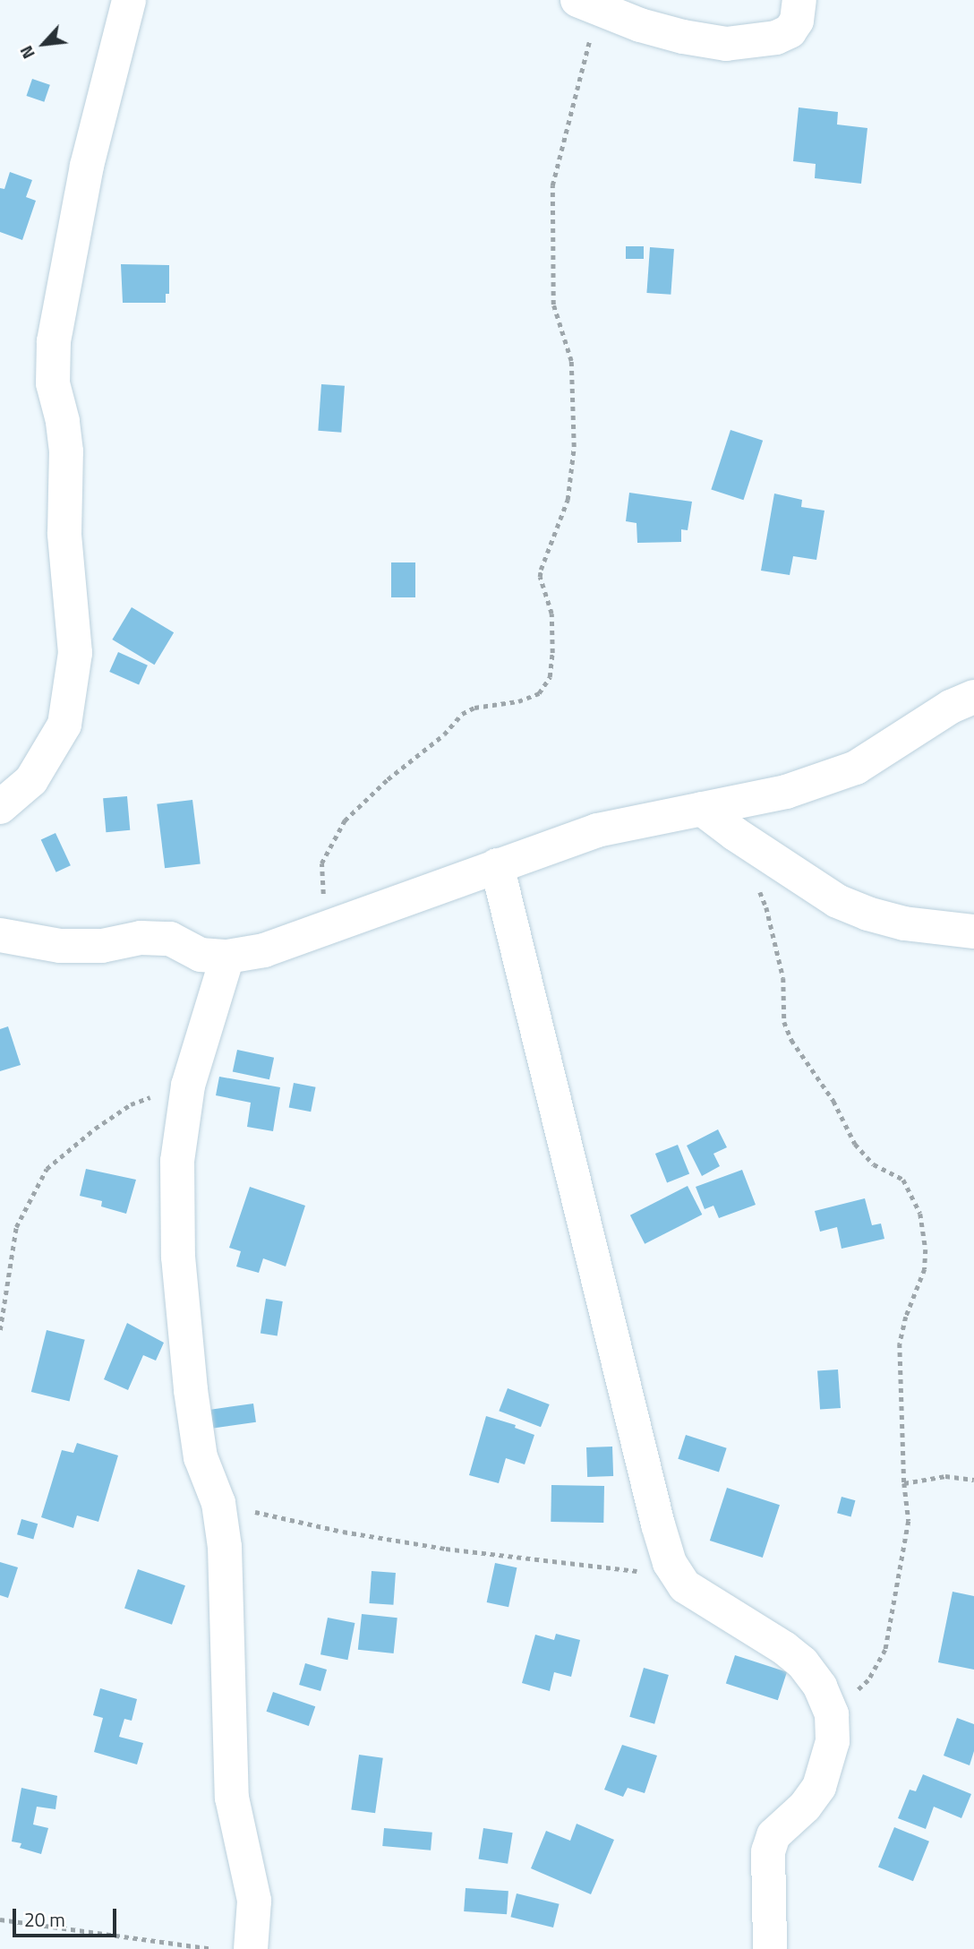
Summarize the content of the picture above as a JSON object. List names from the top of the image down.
{
  "scale_bar": "20 m",
  "north": "bottom left"
}
